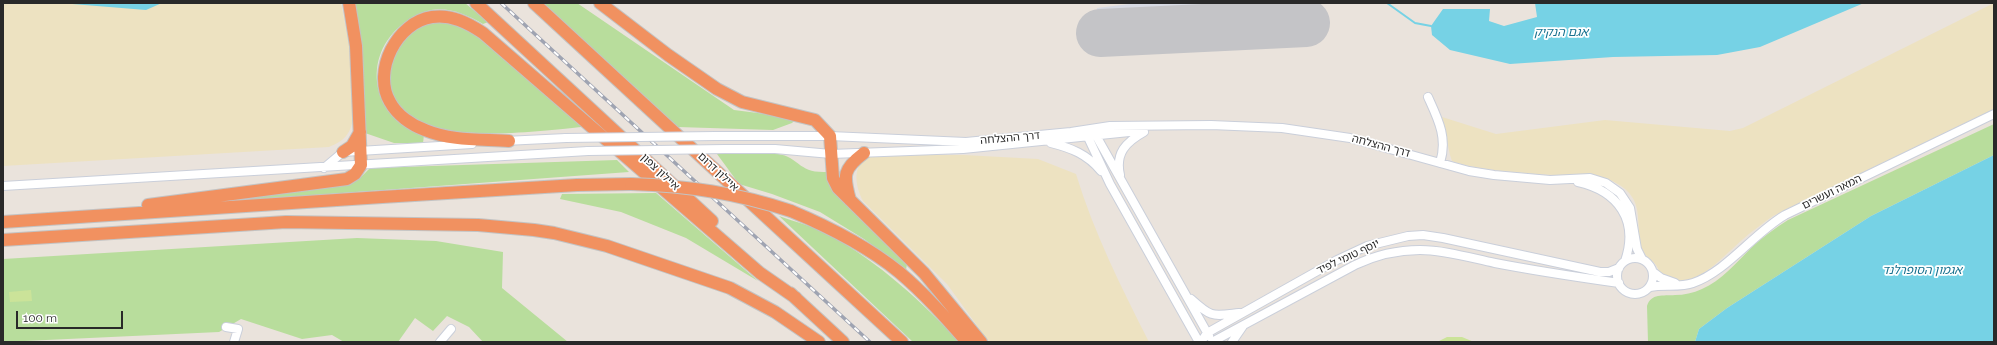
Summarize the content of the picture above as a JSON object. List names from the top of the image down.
{
  "streets": {
    "highway": ["איילון צפון", "איילון דרום"],
    "street": ["דרך ההצלחה", "המאה ועשרים", "יוסף טומי לפיד"]
  },
  "crossings": [
    ["דרך ההצלחה", "המאה ועשרים"],
    ["דרך ההצלחה", "יוסף טומי לפיד"],
    ["המאה ועשרים", "יוסף טומי לפיד"]
  ],
  "water": ["אגם הנקיק", "אגמון הסופרלנד"],
  "scale_bar": "100 m"
}
